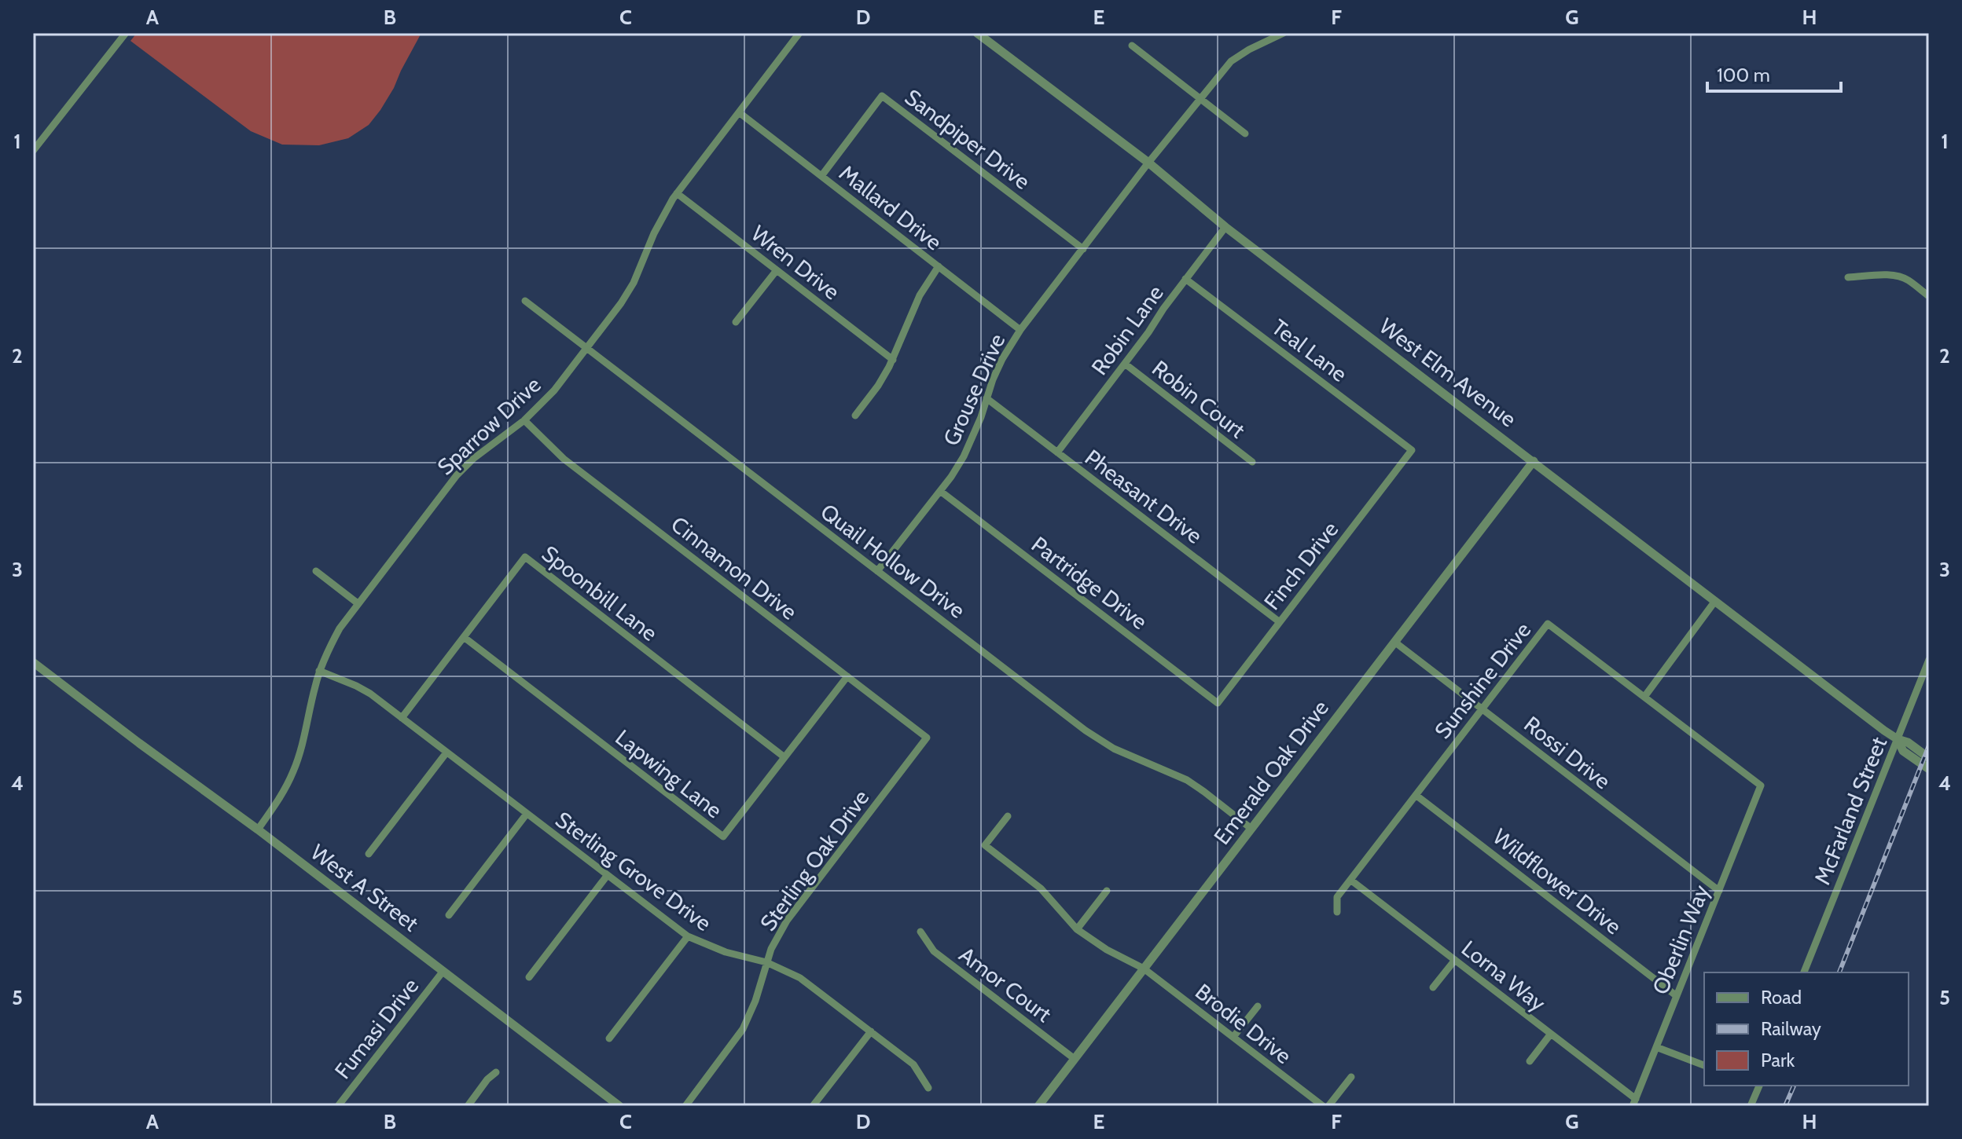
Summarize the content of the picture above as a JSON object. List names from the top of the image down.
{
  "streets": {
    "street": [
      "Sandpiper Drive",
      "Mallard Drive",
      "Wren Drive",
      "Robin Lane",
      "Teal Lane",
      "West Elm Avenue",
      "Grouse Drive",
      "Robin Court",
      "Sparrow Drive",
      "Pheasant Drive",
      "Quail Hollow Drive",
      "Finch Drive",
      "Cinnamon Drive",
      "Partridge Drive",
      "Spoonbill Lane",
      "Sunshine Drive",
      "Rossi Drive",
      "Emerald Oak Drive",
      "Lapwing Lane",
      "McFarland Street",
      "Sterling Oak Drive",
      "Sterling Grove Drive",
      "Wildflower Drive",
      "West A Street",
      "Oberlin Way",
      "Lorna Way",
      "Amor Court",
      "Brodie Drive",
      "Fumasi Drive"
    ]
  },
  "crossings": [
    ["Sandpiper Drive", "Mallard Drive"],
    ["Sandpiper Drive", "Grouse Drive"],
    ["Mallard Drive", "Grouse Drive"],
    ["Mallard Drive", "Sparrow Drive"],
    ["Wren Drive", "Sparrow Drive"],
    ["Robin Lane", "Teal Lane"],
    ["Robin Lane", "West Elm Avenue"],
    ["Robin Lane", "Robin Court"],
    ["Robin Lane", "Pheasant Drive"],
    ["Teal Lane", "Finch Drive"],
    ["West Elm Avenue", "Grouse Drive"],
    ["West Elm Avenue", "Emerald Oak Drive"],
    ["West Elm Avenue", "McFarland Street"],
    ["Grouse Drive", "Pheasant Drive"],
    ["Grouse Drive", "Quail Hollow Drive"],
    ["Grouse Drive", "Partridge Drive"],
    ["Sparrow Drive", "Quail Hollow Drive"],
    ["Sparrow Drive", "Cinnamon Drive"],
    ["Sparrow Drive", "Sterling Grove Drive"],
    ["Sparrow Drive", "West A Street"],
    ["Pheasant Drive", "Finch Drive"],
    ["Quail Hollow Drive", "Emerald Oak Drive"],
    ["Finch Drive", "Partridge Drive"],
    ["Cinnamon Drive", "Lapwing Lane"],
    ["Cinnamon Drive", "Sterling Oak Drive"],
    ["Spoonbill Lane", "Lapwing Lane"],
    ["Spoonbill Lane", "Sterling Grove Drive"],
    ["Sunshine Drive", "Rossi Drive"],
    ["Sunshine Drive", "Wildflower Drive"],
    ["Sunshine Drive", "Oberlin Way"],
    ["Sunshine Drive", "Lorna Way"],
    ["Rossi Drive", "Emerald Oak Drive"],
    ["Rossi Drive", "Oberlin Way"],
    ["Emerald Oak Drive", "Amor Court"],
    ["Emerald Oak Drive", "Brodie Drive"],
    ["Sterling Oak Drive", "Sterling Grove Drive"],
    ["Wildflower Drive", "Oberlin Way"],
    ["West A Street", "Fumasi Drive"],
    ["Oberlin Way", "Lorna Way"]
  ],
  "legend": ["Road", "Railway", "Park"],
  "scale_bar": "100 m",
  "grid": {
    "columns": [
      "A",
      "B",
      "C",
      "D",
      "E",
      "F",
      "G",
      "H"
    ],
    "rows": [
      "1",
      "2",
      "3",
      "4",
      "5"
    ]
  }
}
